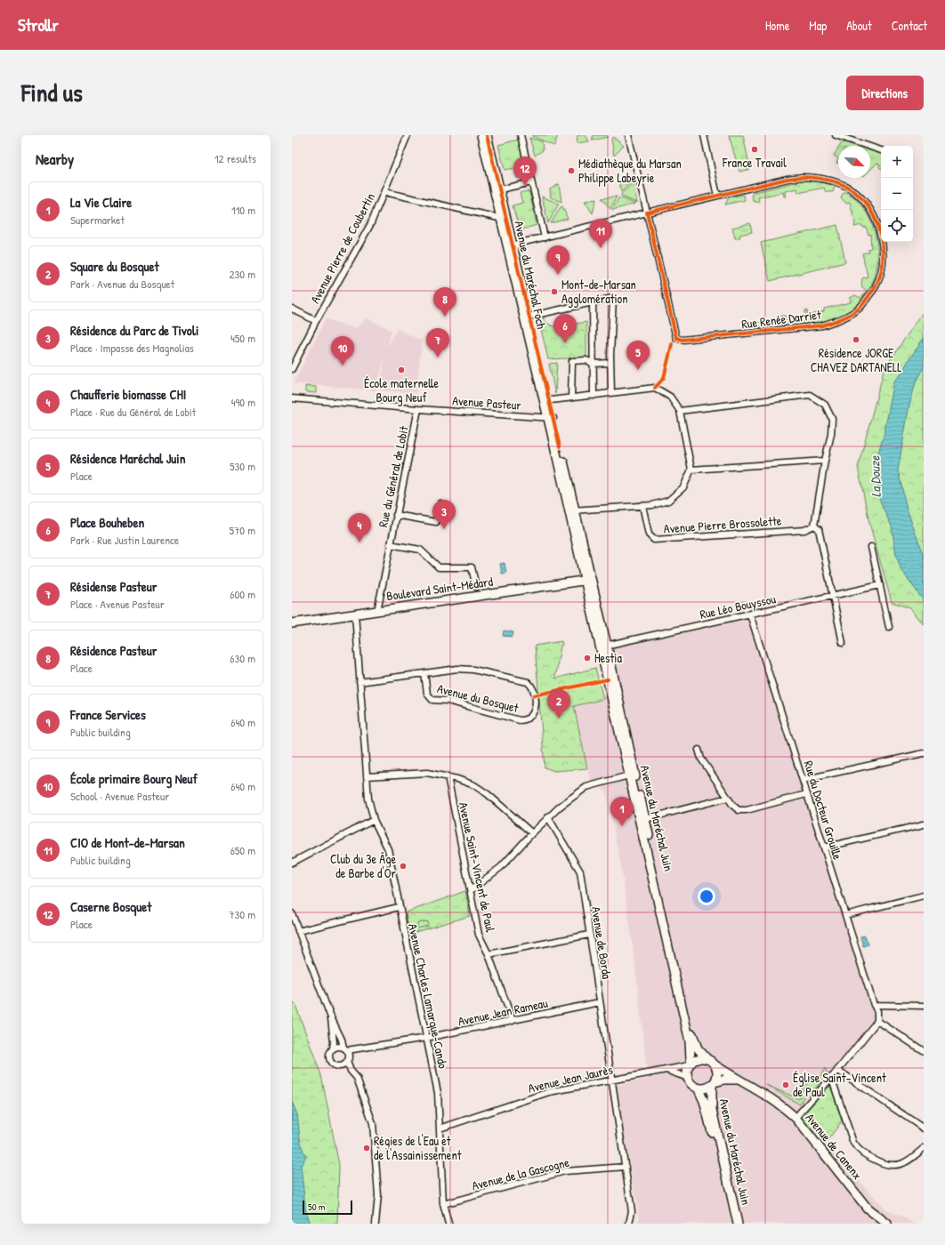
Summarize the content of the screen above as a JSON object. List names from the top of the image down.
{
  "streets": {
    "main road": [
      "Avenue du Maréchal Foch",
      "Boulevard Saint-Médard",
      "Avenue du Maréchal Juin",
      "Avenue de Canenx"
    ],
    "street": [
      "Avenue Pierre de Coubertin",
      "Rue Renée Darriet",
      "Avenue Pasteur",
      "Rue du Général de Lobit",
      "Avenue Pierre Brossolette",
      "Rue Léo Bouyssou",
      "Avenue du Bosquet",
      "Rue du Docteur Grouille",
      "Avenue Saint-Vincent de Paul",
      "Avenue de Borda",
      "Avenue Charles Lamarque-Cando",
      "Avenue Jean Rameau",
      "Avenue Jean Jaurès",
      "Avenue de la Gascogne"
    ]
  },
  "crossings": [
    ["Avenue du Maréchal Foch", "Avenue Pasteur"],
    ["Avenue du Maréchal Foch", "Boulevard Saint-Médard"],
    ["Avenue du Maréchal Foch", "Avenue du Maréchal Juin"],
    ["Avenue Pasteur", "Rue du Général de Lobit"],
    ["Rue du Général de Lobit", "Boulevard Saint-Médard"],
    ["Boulevard Saint-Médard", "Avenue du Maréchal Juin"],
    ["Boulevard Saint-Médard", "Avenue Charles Lamarque-Cando"],
    ["Rue Léo Bouyssou", "Rue du Docteur Grouille"],
    ["Rue Léo Bouyssou", "Avenue du Maréchal Juin"],
    ["Avenue du Bosquet", "Avenue Charles Lamarque-Cando"],
    ["Avenue du Maréchal Juin", "Avenue Jean Jaurès"],
    ["Avenue du Maréchal Juin", "Avenue de Canenx"],
    ["Avenue Saint-Vincent de Paul", "Avenue Jean Rameau"],
    ["Avenue de Borda", "Avenue Jean Rameau"],
    ["Avenue de Borda", "Avenue Jean Jaurès"],
    ["Avenue de Borda", "Avenue de la Gascogne"],
    ["Avenue Charles Lamarque-Cando", "Avenue Jean Rameau"],
    ["Avenue Charles Lamarque-Cando", "Avenue Jean Jaurès"],
    ["Avenue Charles Lamarque-Cando", "Avenue de la Gascogne"],
    ["Avenue Jean Jaurès", "Avenue de Canenx"]
  ],
  "water": ["La Douze"],
  "places": [
    "France Travail",
    "Médiathèque du Marsan Philippe Labeyrie",
    "Mont-de-Marsan Agglomération",
    "Résidence JORGE CHAVEZ DARTANELL",
    "École maternelle Bourg Neuf",
    "Hestia",
    "Club du 3e Âge de Barbe d'Or",
    "Église Saint-Vincent de Paul",
    "Régies de l'Eau et de l'Assainissement"
  ],
  "scale_bar": "50 m",
  "north": "bottom right",
  "page": {
    "header": "Strollr",
    "nav": [
      "Home",
      "Map",
      "About",
      "Contact"
    ],
    "title": "Find us",
    "buttons": "Directions",
    "heading": ["Nearby", "12 results"],
    "map_buttons": ["+", "−"],
    "pins": [
      "12",
      "11",
      "9",
      "8",
      "6",
      "7",
      "10",
      "5",
      "3",
      "4",
      "2",
      "1"
    ],
    "list": [
      {
        "mark": "1",
        "name": "La Vie Claire",
        "note": "Supermarket",
        "value": "110 m"
      },
      {
        "mark": "2",
        "name": "Square du Bosquet",
        "note": "Park · Avenue du Bosquet",
        "value": "230 m"
      },
      {
        "mark": "3",
        "name": "Résidence du Parc de Tivoli",
        "note": "Place · Impasse des Magnolias",
        "value": "450 m"
      },
      {
        "mark": "4",
        "name": "Chaufferie biomasse CHI",
        "note": "Place · Rue du Général de Lobit",
        "value": "490 m"
      },
      {
        "mark": "5",
        "name": "Résidence Maréchal Juin",
        "note": "Place",
        "value": "530 m"
      },
      {
        "mark": "6",
        "name": "Place Bouheben",
        "note": "Park · Rue Justin Laurence",
        "value": "570 m"
      },
      {
        "mark": "7",
        "name": "Résidense Pasteur",
        "note": "Place · Avenue Pasteur",
        "value": "600 m"
      },
      {
        "mark": "8",
        "name": "Résidence Pasteur",
        "note": "Place",
        "value": "630 m"
      },
      {
        "mark": "9",
        "name": "France Services",
        "note": "Public building",
        "value": "640 m"
      },
      {
        "mark": "10",
        "name": "École primaire Bourg Neuf",
        "note": "School · Avenue Pasteur",
        "value": "640 m"
      },
      {
        "mark": "11",
        "name": "CIO de Mont-de-Marsan",
        "note": "Public building",
        "value": "650 m"
      },
      {
        "mark": "12",
        "name": "Caserne Bosquet",
        "note": "Place",
        "value": "730 m"
      }
    ],
    "scale": "50 m"
  }
}
